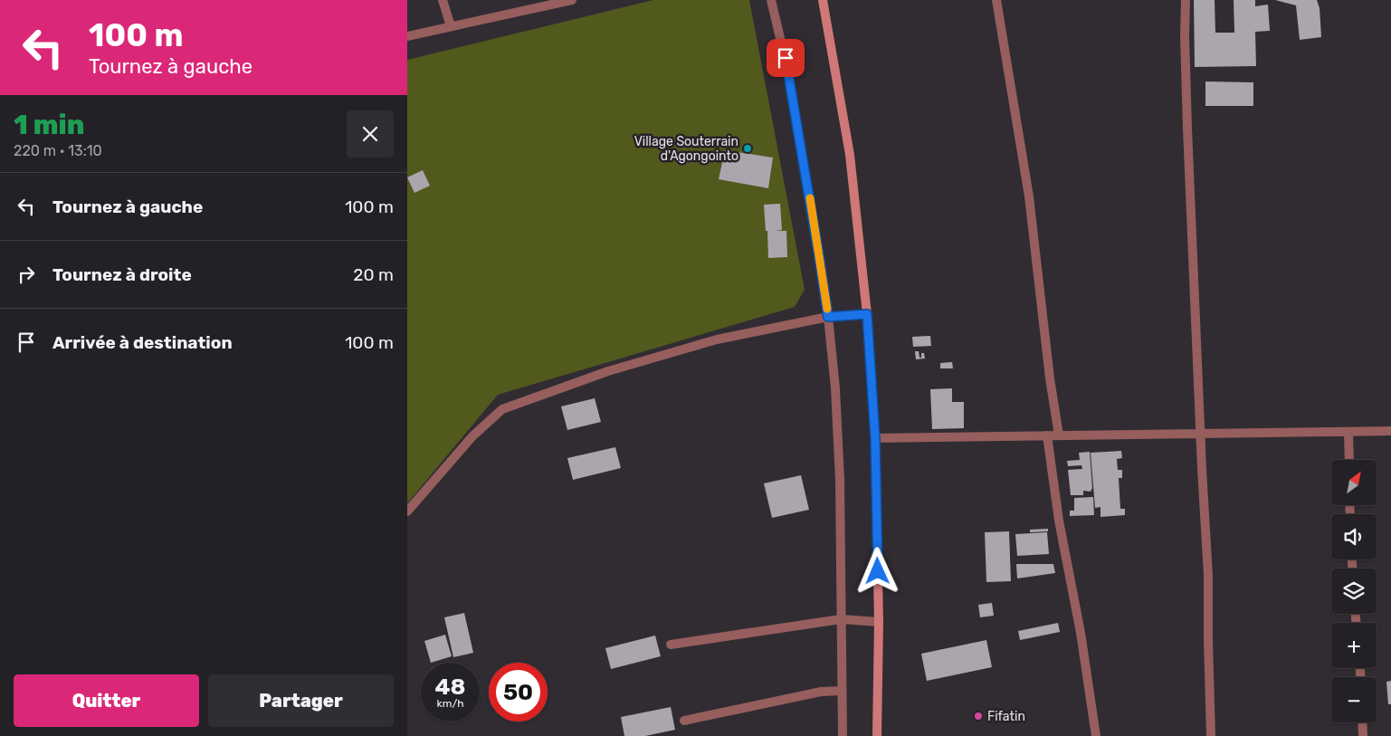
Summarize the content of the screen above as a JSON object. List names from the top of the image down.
{
  "places": ["Village Souterrain d'Agongointo", "Fifatin"],
  "north": "top right",
  "page": {
    "turn": ["100 m", "Tournez à gauche"],
    "heading": ["1 min", "220 m · 13:10"],
    "list": [
      {
        "name": "Tournez à gauche",
        "value": "100 m"
      },
      {
        "name": "Tournez à droite",
        "value": "20 m"
      },
      {
        "name": "Arrivée à destination",
        "value": "100 m"
      }
    ],
    "map_buttons": ["+", "−"],
    "speed": "48 km/h",
    "limit": "50",
    "buttons": ["Quitter", "Partager"]
  }
}
